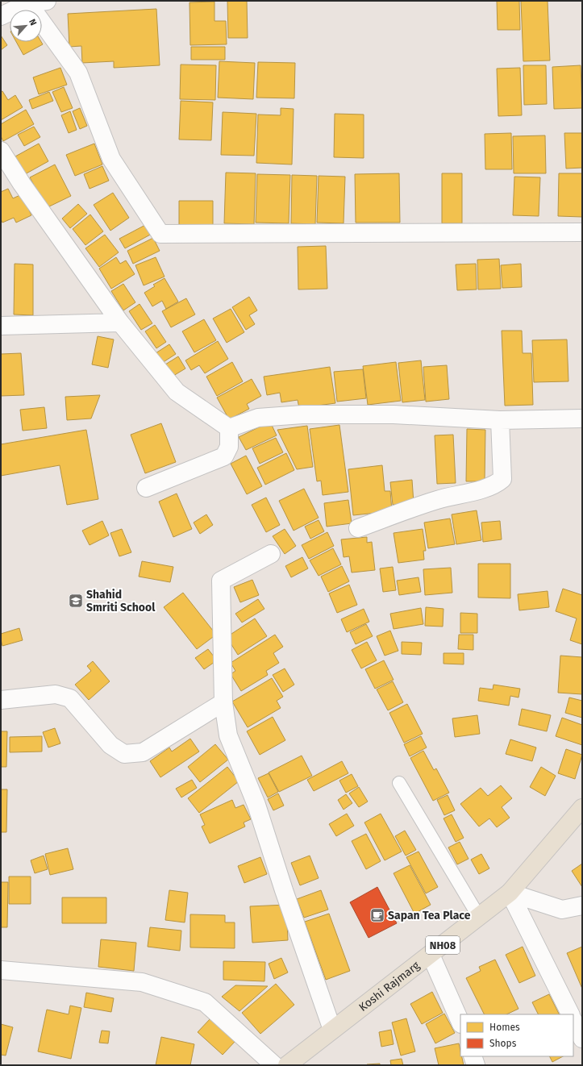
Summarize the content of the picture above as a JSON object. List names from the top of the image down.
{
  "streets": {
    "main road": ["NH08", "Koshi Rajmarg"]
  },
  "places": {
    "school or university": ["Shahid Smriti School"],
    "cafe": ["Sapan Tea Place"]
  },
  "legend": ["Homes", "Shops"],
  "north": "top right"
}
